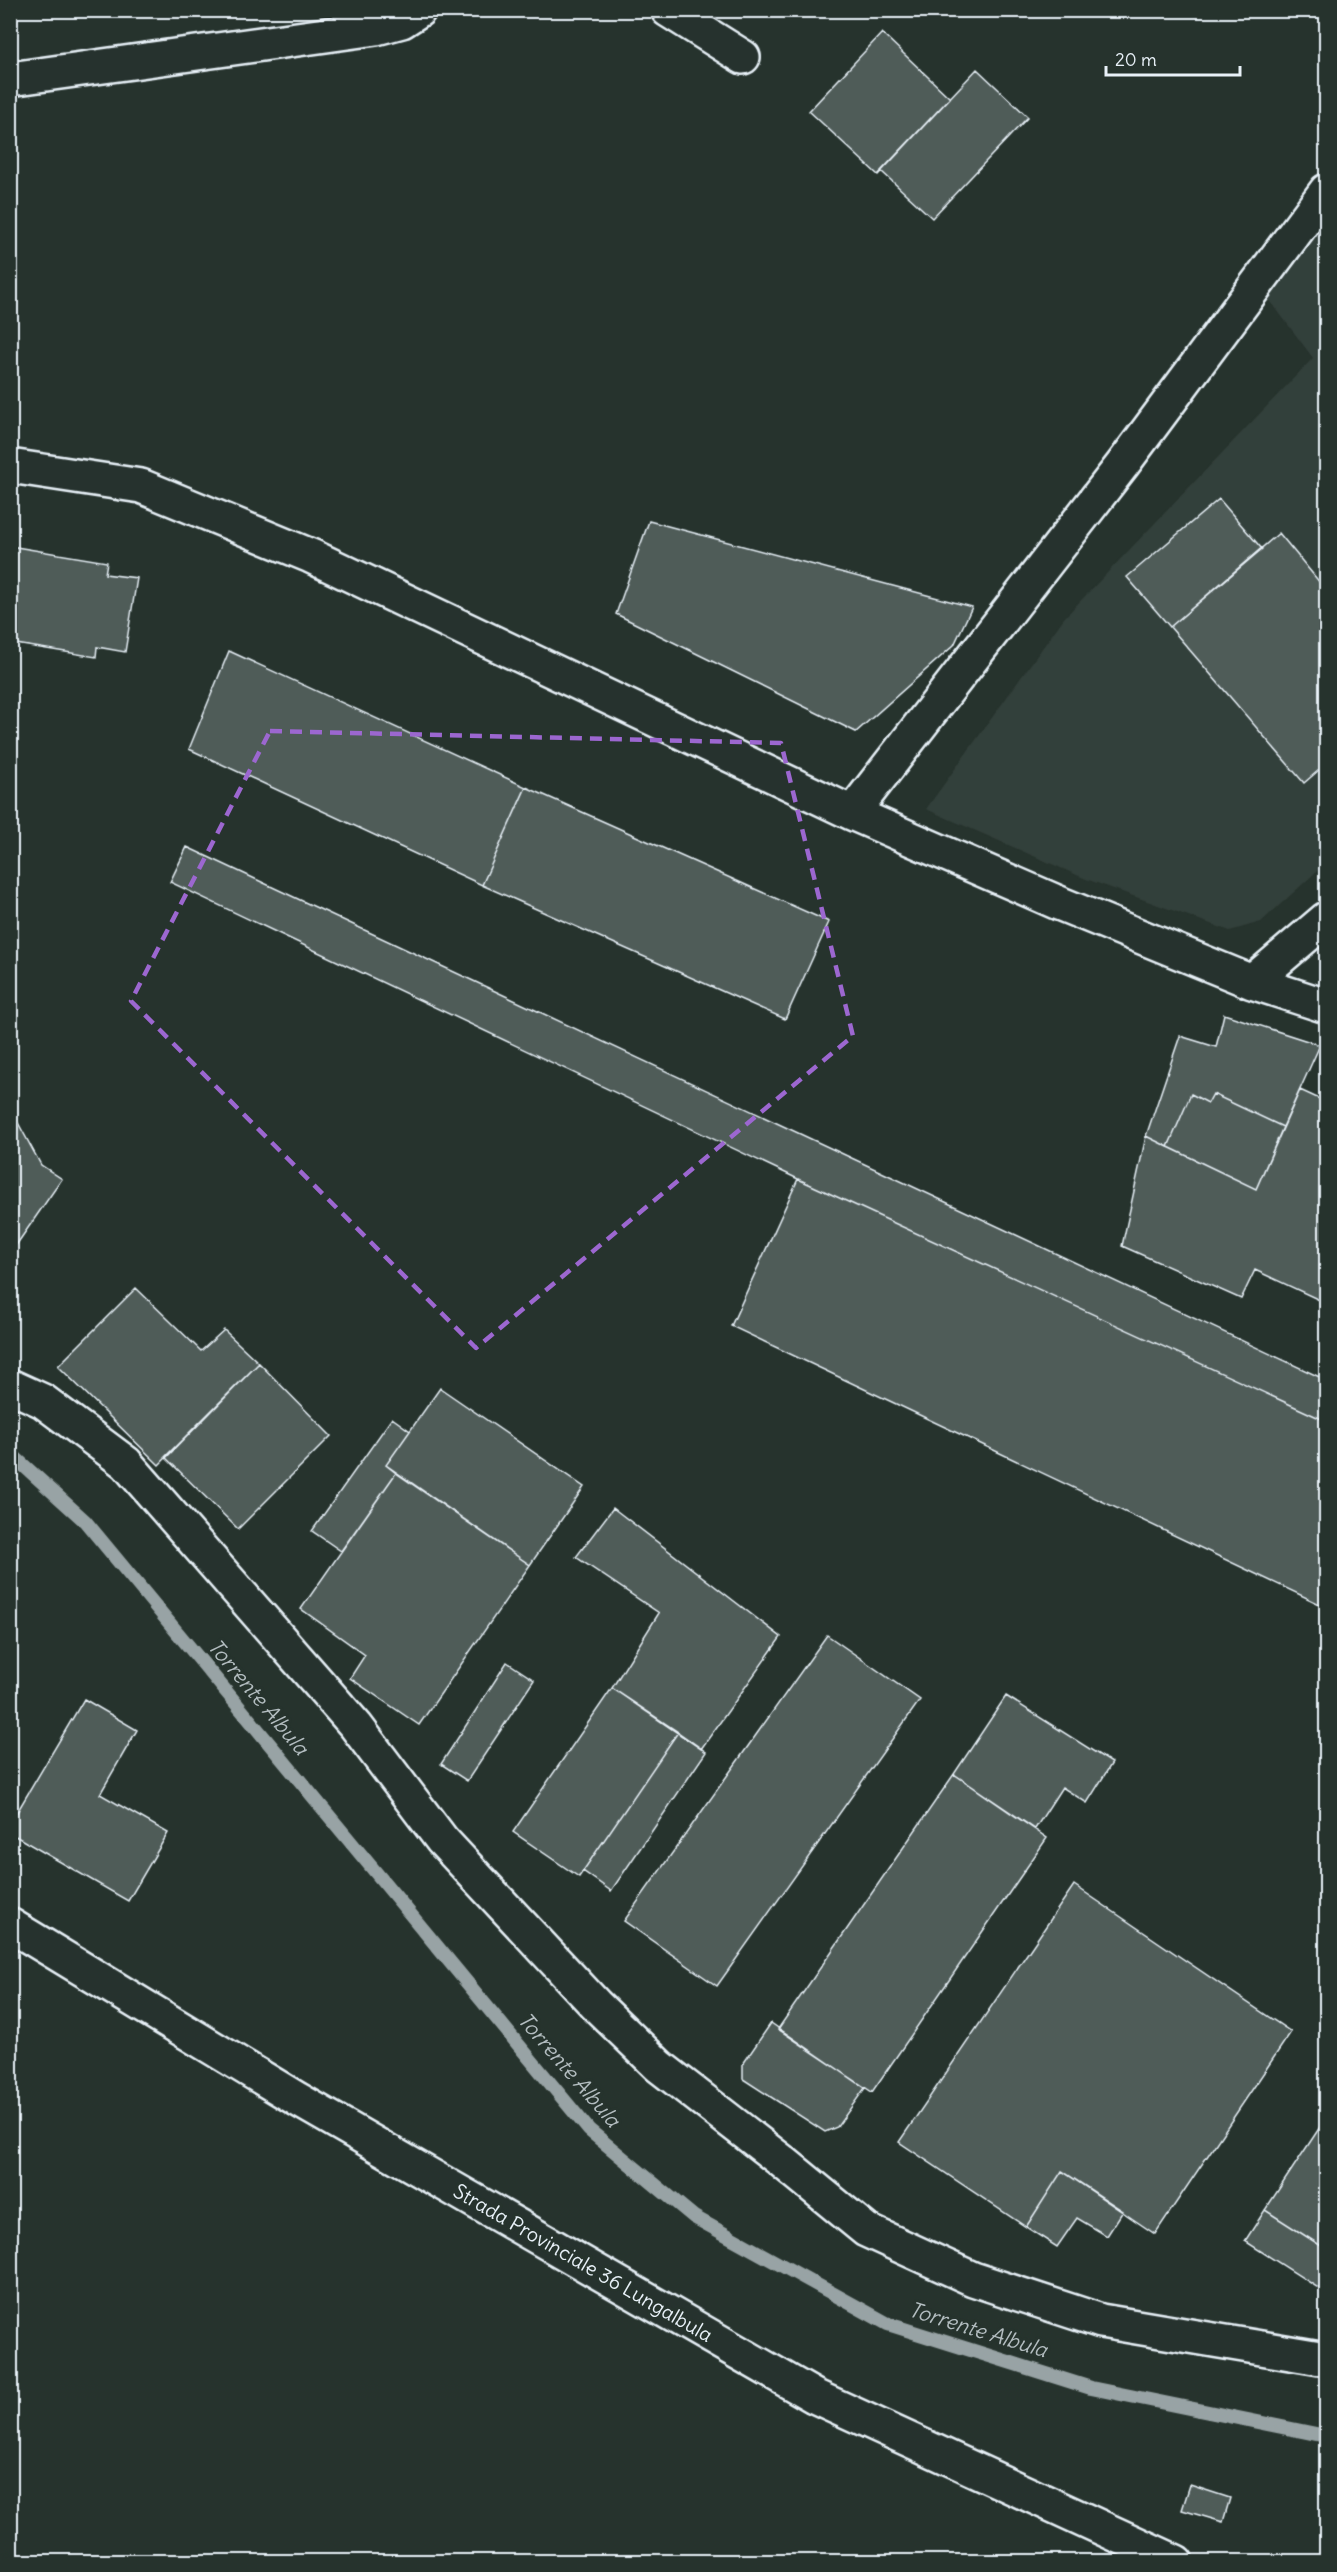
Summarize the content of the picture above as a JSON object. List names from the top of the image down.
{
  "streets": {
    "street": ["Strada Provinciale 36 Lungalbula"]
  },
  "water": ["Torrente Albula"],
  "scale_bar": "20 m"
}
